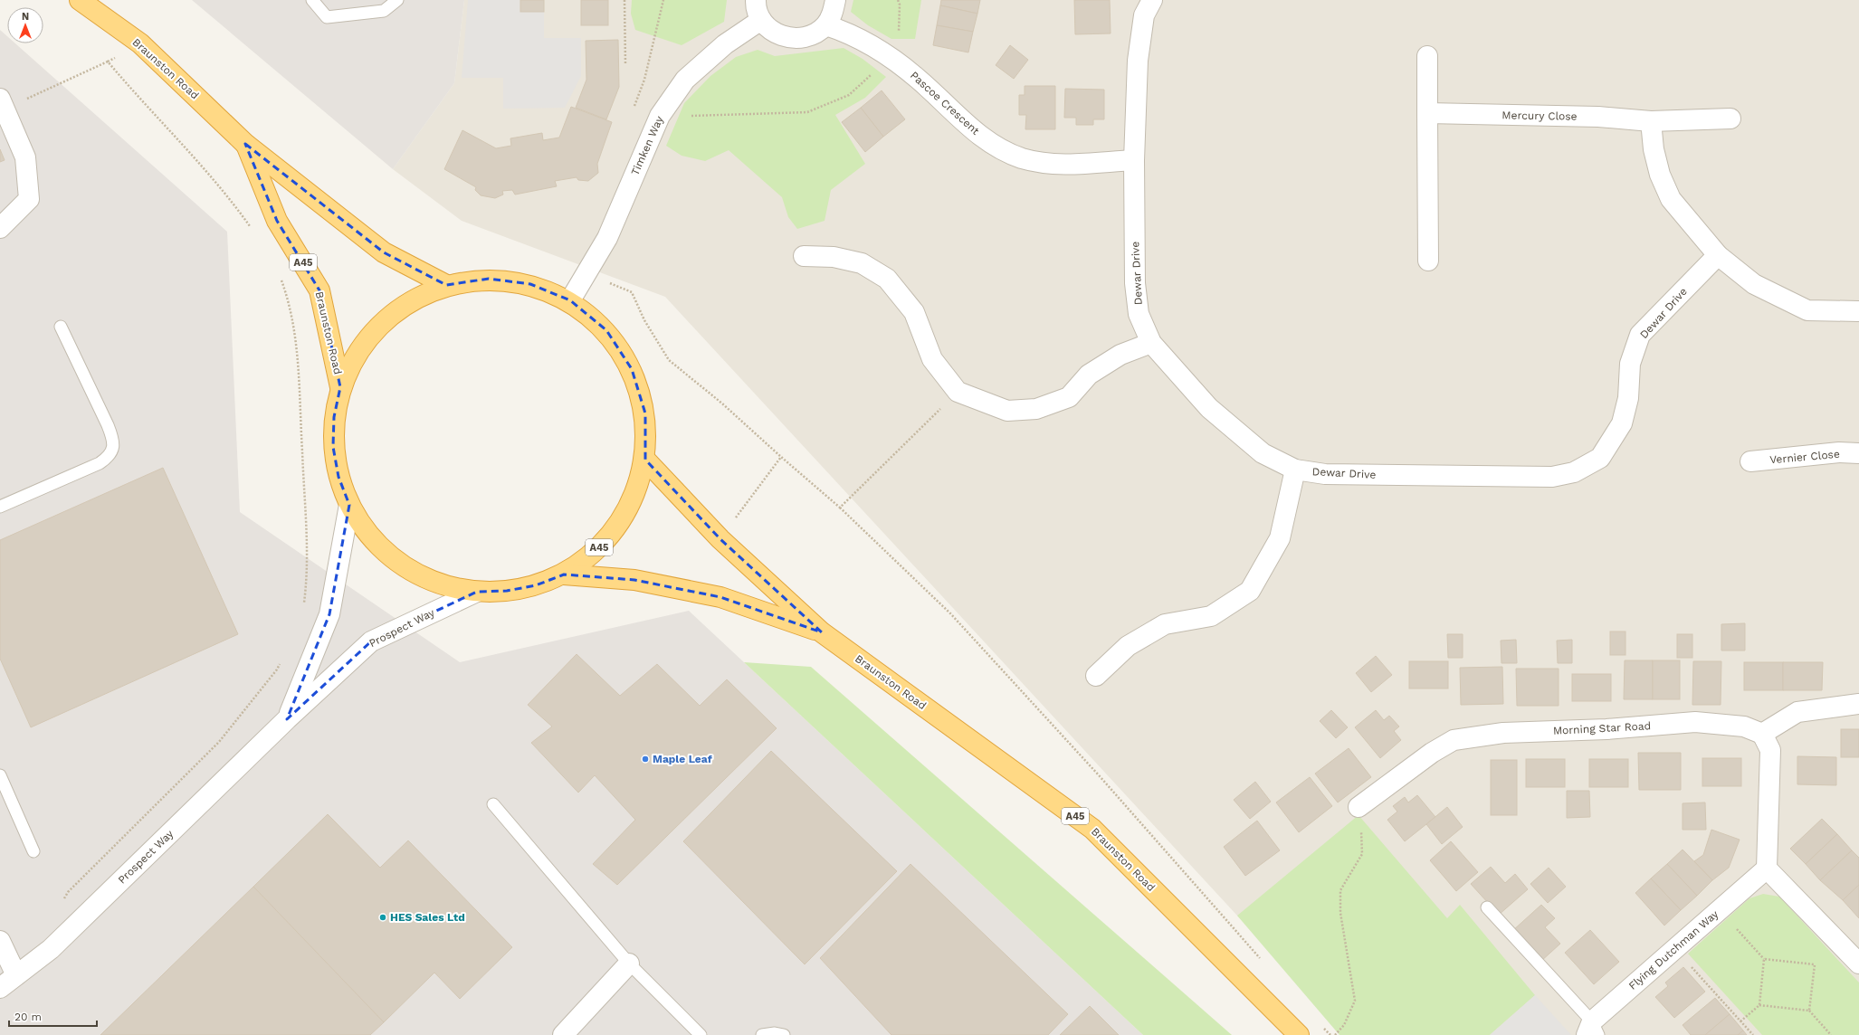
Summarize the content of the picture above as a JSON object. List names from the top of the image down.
{
  "streets": {
    "highway": ["Braunston Road", "A45"],
    "street": [
      "Pascoe Crescent",
      "Mercury Close",
      "Timken Way",
      "Dewar Drive",
      "Vernier Close",
      "Prospect Way",
      "Morning Star Road",
      "Flying Dutchman Way"
    ]
  },
  "crossings": [
    ["Braunston Road", "A45"],
    ["Pascoe Crescent", "Dewar Drive"],
    ["Timken Way", "A45"],
    ["A45", "Prospect Way"]
  ],
  "places": ["Maple Leaf", "HES Sales Ltd"],
  "scale_bar": "20 m",
  "north": "top"
}
